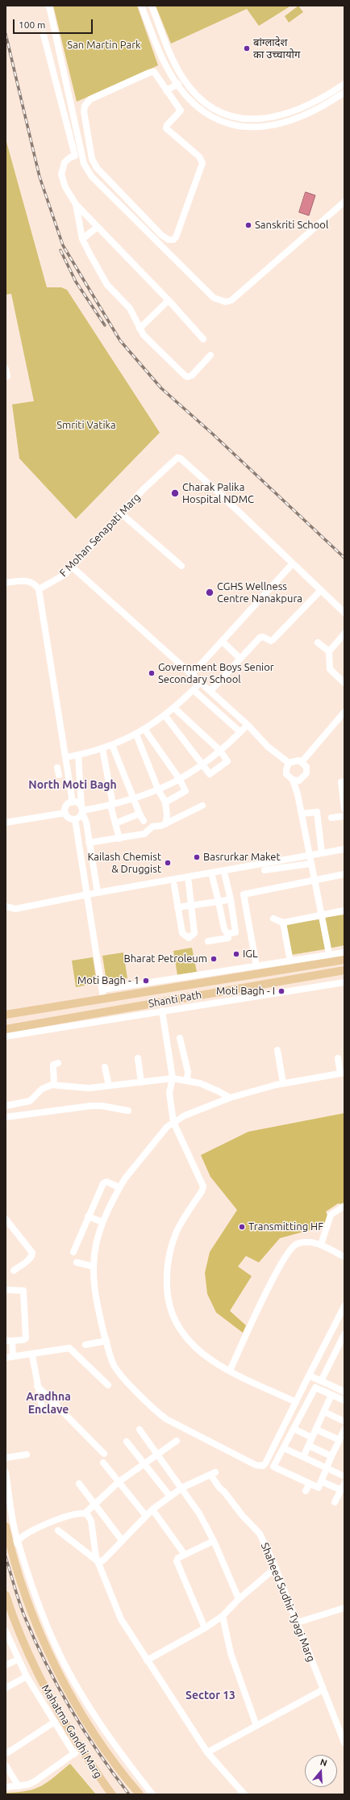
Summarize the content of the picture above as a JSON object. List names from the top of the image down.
{
  "streets": {
    "main road": ["Shanti Path", "Mahatma Gandhi Marg"],
    "street": ["F Mohan Senapati Marg", "Shaheed Sudhir Tyagi Marg"]
  },
  "districts": ["North Moti Bagh", "Aradhna Enclave", "Sector 13"],
  "parks": ["San Martin Park", "Smriti Vatika"],
  "places": [
    "बांग्लादेश का उच्चायोग",
    "Sanskriti School",
    "Charak Palika Hospital NDMC",
    "CGHS Wellness Centre Nanakpura",
    "Government Boys Senior Secondary School",
    "Basrurkar Maket",
    "Kailash Chemist & Druggist",
    "IGL",
    "Bharat Petroleum",
    "Moti Bagh - 1",
    "Moti Bagh - I",
    "Transmitting HF"
  ],
  "scale_bar": "100 m",
  "north": "top"
}
